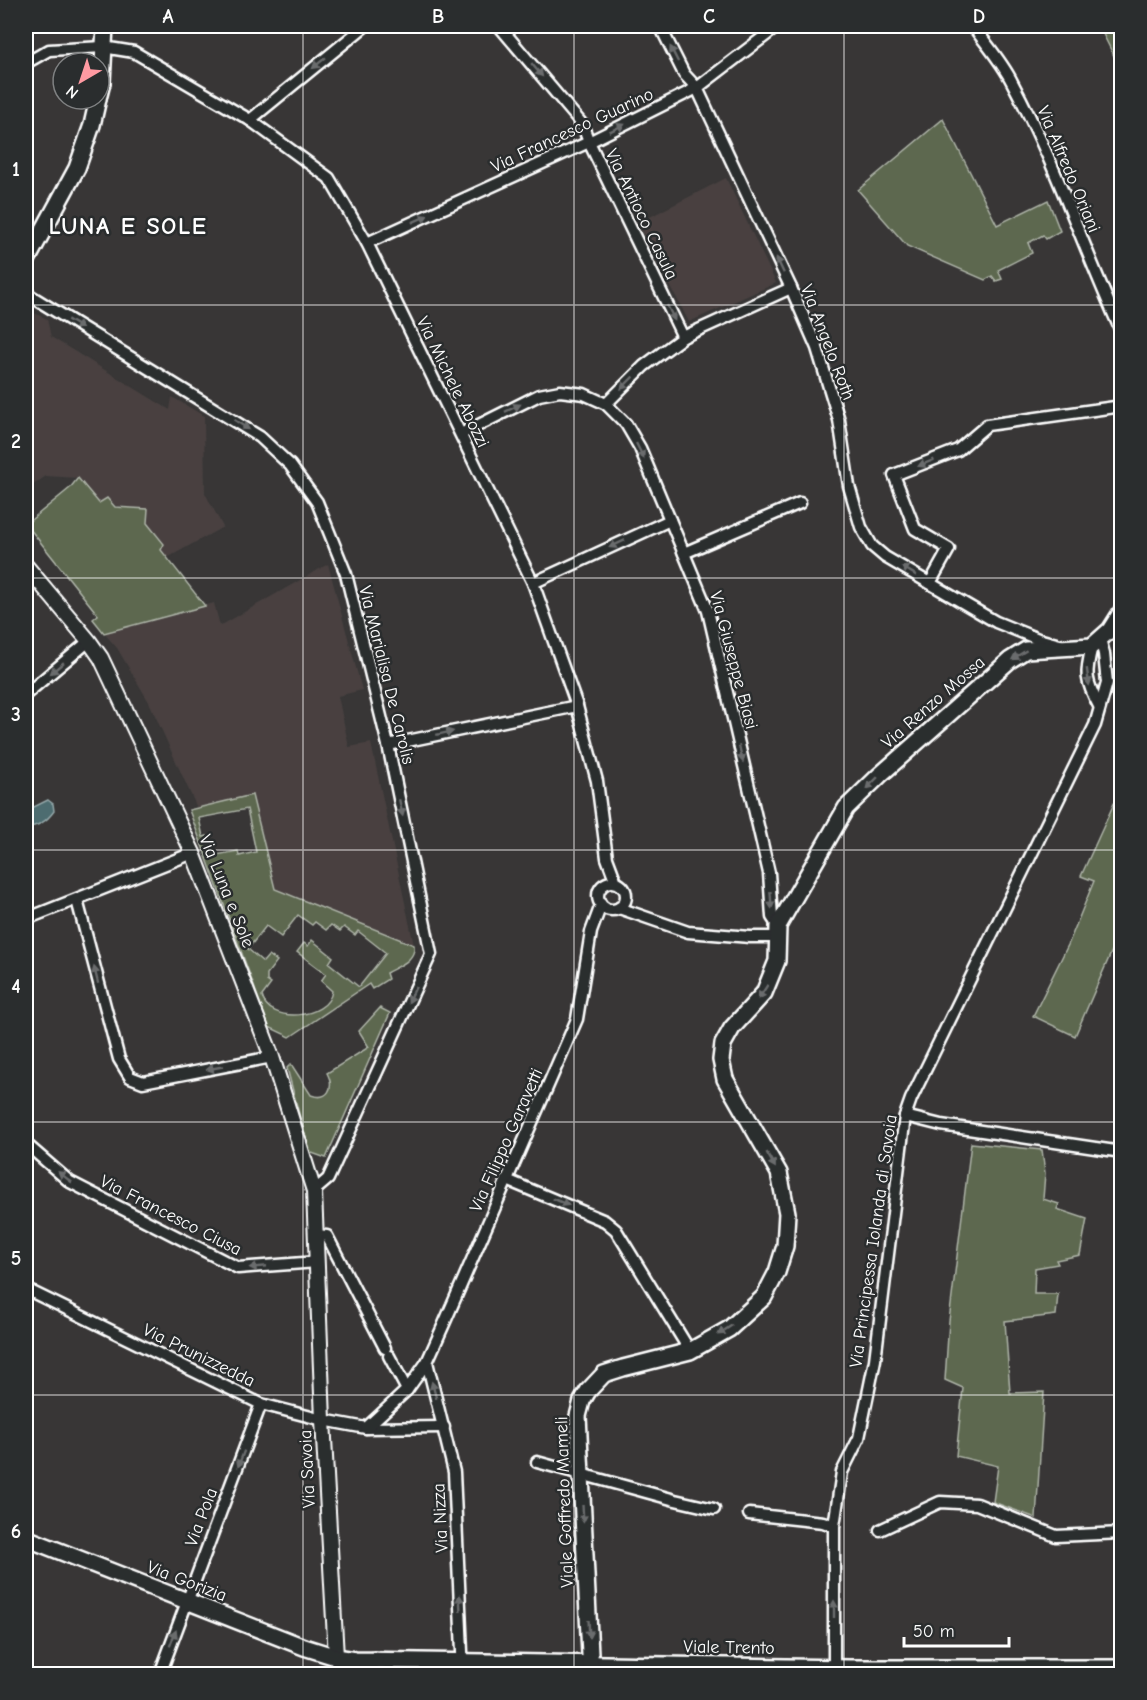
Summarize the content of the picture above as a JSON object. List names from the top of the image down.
{
  "streets": {
    "main road": [
      "Via Renzo Mossa",
      "Viale Goffredo Mameli",
      "Via Gorizia",
      "Viale Trento"
    ],
    "street": [
      "Via Francesco Guarino",
      "Via Alfredo Oriani",
      "Via Antioco Casula",
      "Via Angelo Roth",
      "Via Michele Abozzi",
      "Via Giuseppe Biasi",
      "Via Marialisa De Carolis",
      "Via Luna e Sole",
      "Via Filippo Garavetti",
      "Via Francesco Ciusa",
      "Via Principessa Iolanda di Savoia",
      "Via Prunizzedda",
      "Via Savoia",
      "Via Pola",
      "Via Nizza"
    ]
  },
  "crossings": [
    ["Via Francesco Guarino", "Via Antioco Casula"],
    ["Via Francesco Guarino", "Via Angelo Roth"],
    ["Via Francesco Guarino", "Via Michele Abozzi"],
    ["Via Angelo Roth", "Via Renzo Mossa"],
    ["Via Michele Abozzi", "Via Filippo Garavetti"],
    ["Via Giuseppe Biasi", "Via Renzo Mossa"],
    ["Via Giuseppe Biasi", "Viale Goffredo Mameli"],
    ["Via Marialisa De Carolis", "Via Luna e Sole"],
    ["Via Renzo Mossa", "Via Principessa Iolanda di Savoia"],
    ["Via Renzo Mossa", "Viale Goffredo Mameli"],
    ["Via Luna e Sole", "Via Francesco Ciusa"],
    ["Via Luna e Sole", "Via Savoia"],
    ["Via Filippo Garavetti", "Via Nizza"],
    ["Via Francesco Ciusa", "Via Savoia"],
    ["Via Principessa Iolanda di Savoia", "Viale Trento"],
    ["Via Prunizzedda", "Via Savoia"],
    ["Via Prunizzedda", "Via Pola"],
    ["Via Prunizzedda", "Via Nizza"],
    ["Via Savoia", "Via Gorizia"],
    ["Via Savoia", "Viale Trento"],
    ["Viale Goffredo Mameli", "Viale Trento"],
    ["Via Pola", "Via Gorizia"],
    ["Via Nizza", "Viale Trento"],
    ["Via Gorizia", "Viale Trento"]
  ],
  "one_way": [
    "Via Francesco Guarino",
    "Via Antioco Casula",
    "Via Angelo Roth",
    "Via Giuseppe Biasi",
    "Via Marialisa De Carolis",
    "Via Renzo Mossa",
    "Via Francesco Ciusa",
    "Viale Goffredo Mameli",
    "Via Nizza"
  ],
  "districts": ["LUNA E SOLE"],
  "scale_bar": "50 m",
  "north": "bottom left",
  "grid": {
    "columns": [
      "A",
      "B",
      "C",
      "D"
    ],
    "rows": [
      "1",
      "2",
      "3",
      "4",
      "5",
      "6"
    ]
  }
}
